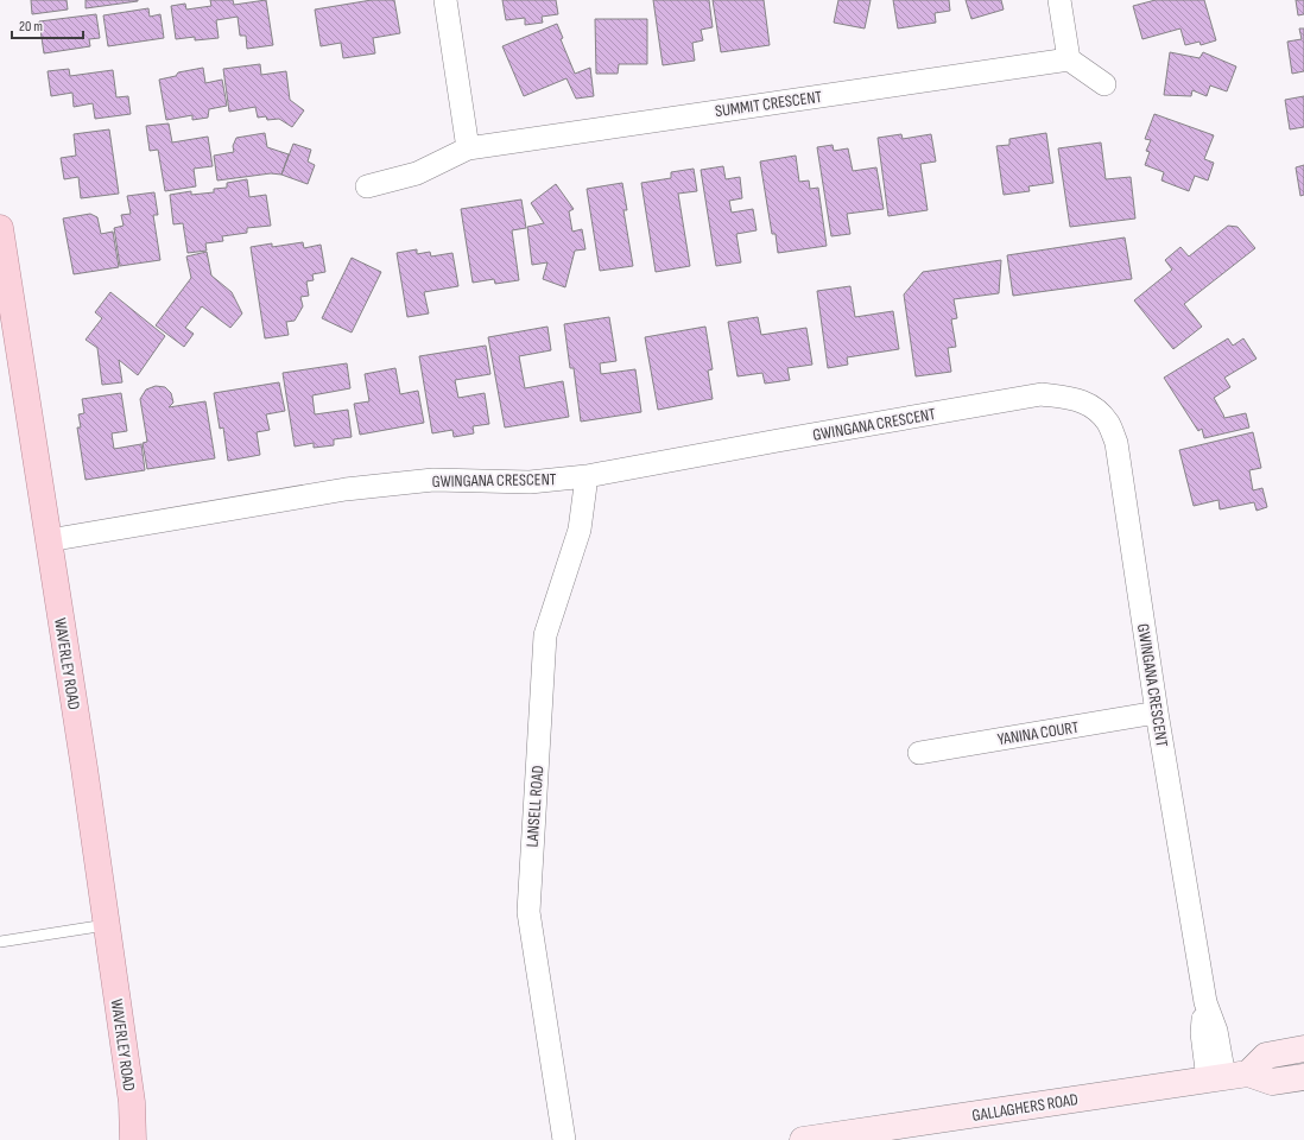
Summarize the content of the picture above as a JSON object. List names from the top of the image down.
{
  "streets": {
    "main road": ["WAVERLEY ROAD"],
    "street": [
      "SUMMIT CRESCENT",
      "GWINGANA CRESCENT",
      "YANINA COURT",
      "LANSELL ROAD",
      "GALLAGHERS ROAD"
    ]
  },
  "crossings": [
    ["GWINGANA CRESCENT", "WAVERLEY ROAD"],
    ["GWINGANA CRESCENT", "YANINA COURT"],
    ["GWINGANA CRESCENT", "LANSELL ROAD"],
    ["GWINGANA CRESCENT", "GALLAGHERS ROAD"]
  ],
  "scale_bar": "20 m"
}
